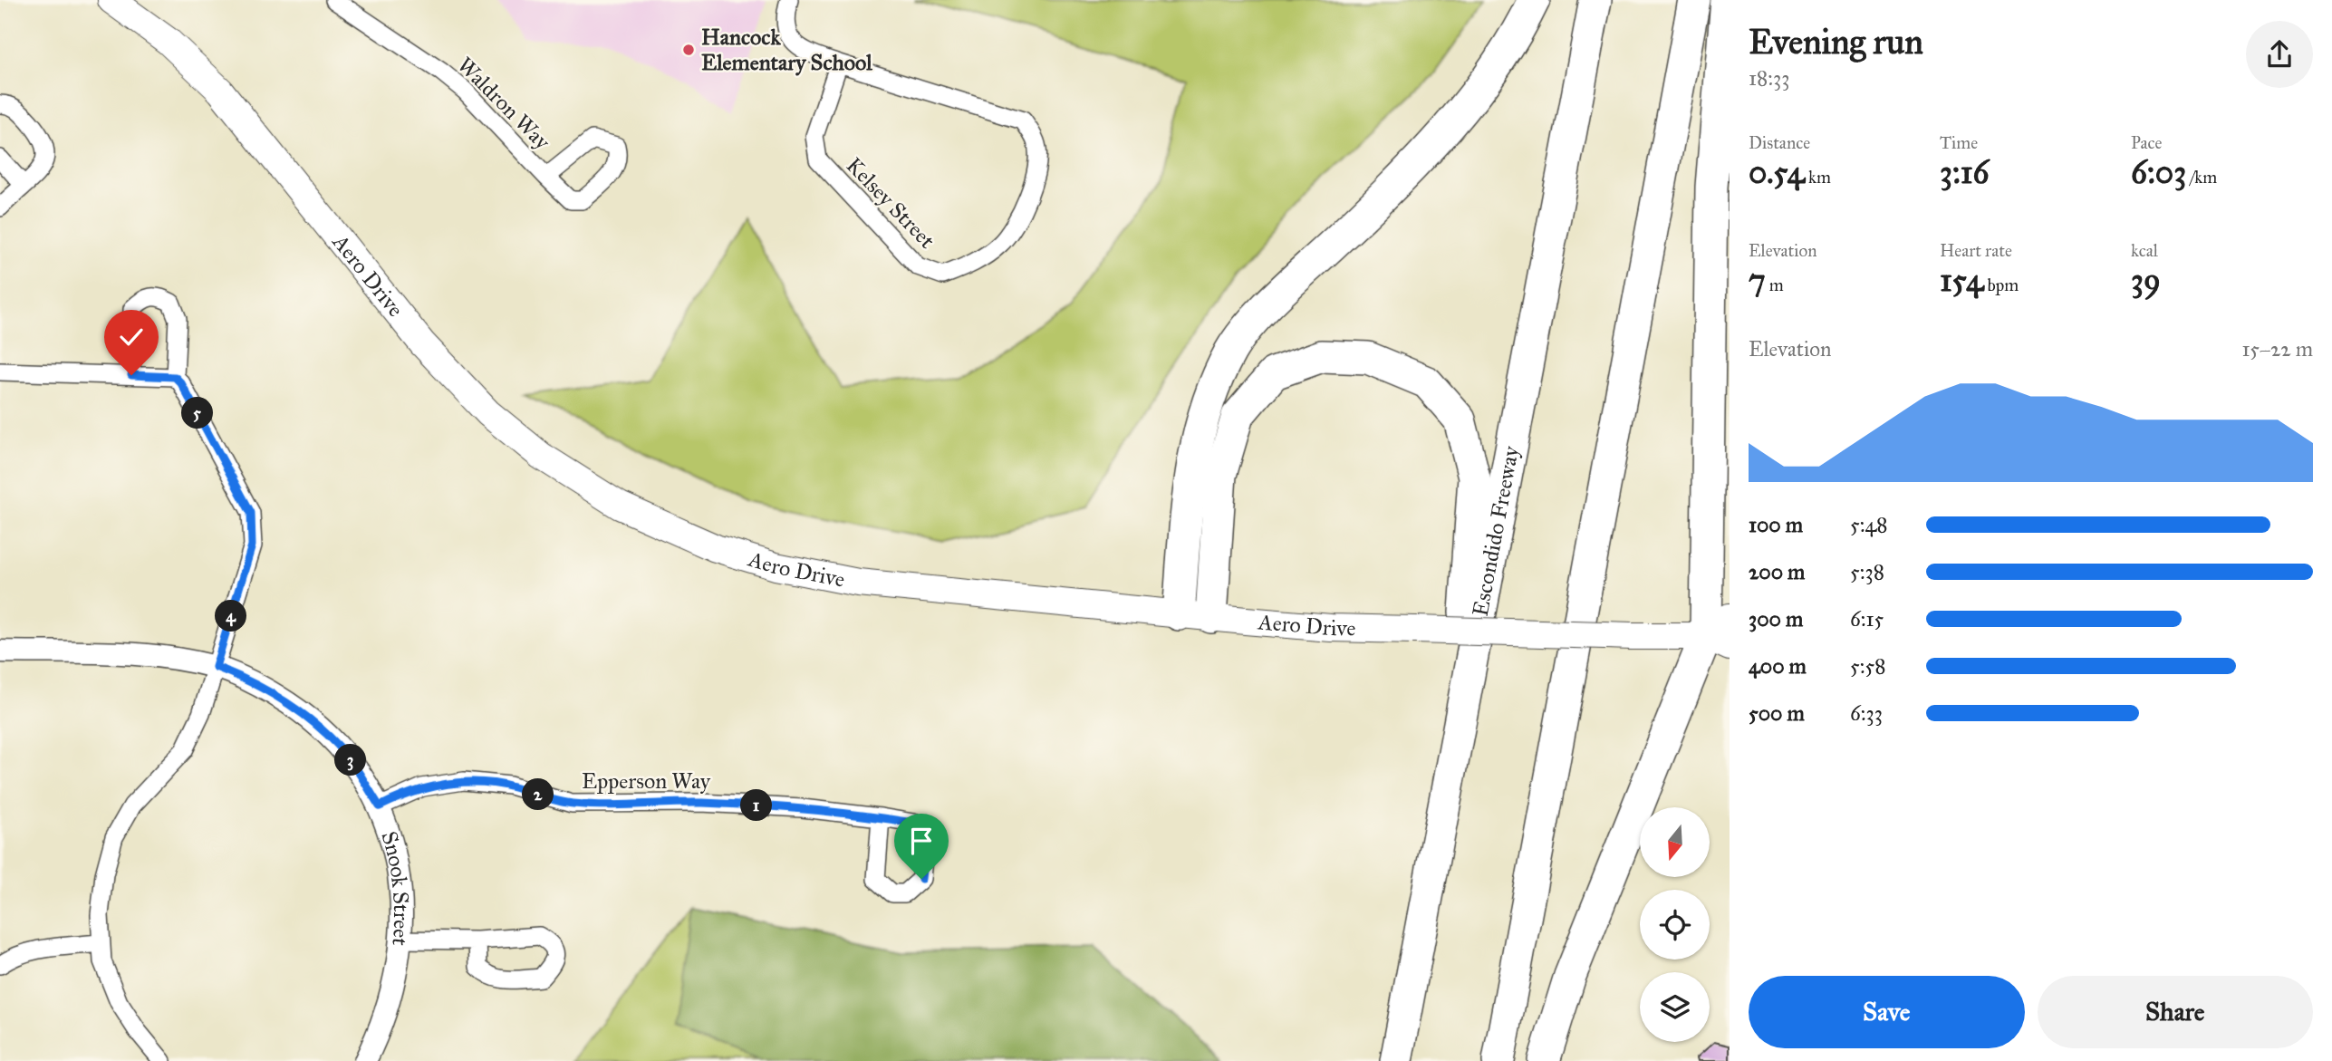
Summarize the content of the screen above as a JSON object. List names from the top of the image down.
{
  "streets": {
    "highway": ["Escondido Freeway"],
    "main road": ["Aero Drive"],
    "street": [
      "Waldron Way",
      "Kelsey Street",
      "Epperson Way",
      "Snook Street"
    ]
  },
  "crossings": [
    ["Epperson Way", "Snook Street"]
  ],
  "places": ["Hancock Elementary School"],
  "north": "bottom",
  "page": {
    "heading": ["Evening run", "18:33"],
    "stats": [
      ["Distance", "0.54 km"],
      ["Time", "3:16"],
      ["Pace", "6:03 /km"],
      ["Elevation", "7 m"],
      ["Heart rate", "154 bpm"],
      ["kcal", "39"]
    ],
    "chart": ["Elevation", "15–22 m"],
    "pins": [
      "5",
      "4",
      "3",
      "2",
      "1"
    ],
    "list": [
      {
        "name": "100 m",
        "note": "5:48"
      },
      {
        "name": "200 m",
        "note": "5:38"
      },
      {
        "name": "300 m",
        "note": "6:15"
      },
      {
        "name": "400 m",
        "note": "5:58"
      },
      {
        "name": "500 m",
        "note": "6:33"
      }
    ],
    "buttons": ["Save", "Share"]
  }
}
